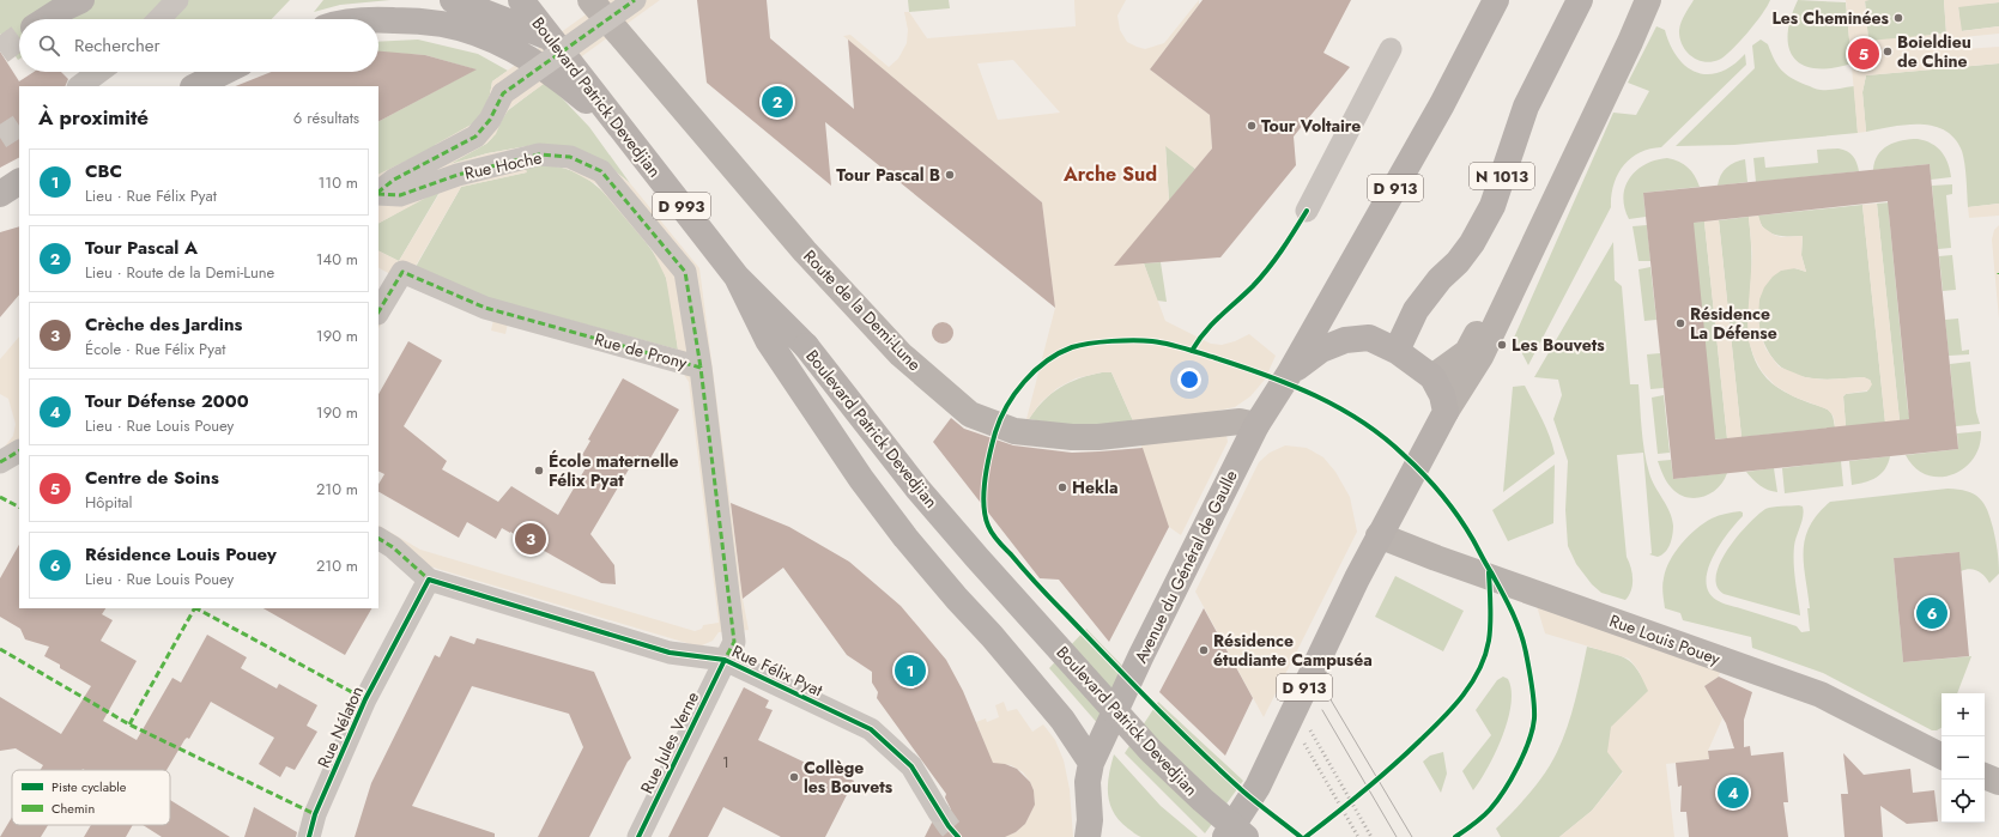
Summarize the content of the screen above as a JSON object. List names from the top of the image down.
{
  "streets": {
    "main road": [
      "Boulevard Patrick Devedjian",
      "N 1013",
      "D 913",
      "D 993",
      "Avenue du Général de Gaulle"
    ],
    "street": [
      "Rue Hoche",
      "Route de la Demi-Lune",
      "Rue de Prony",
      "Rue Louis Pouey",
      "Rue Félix Pyat",
      "Rue Nélaton",
      "Rue Jules Verne"
    ]
  },
  "crossings": [
    ["Rue Hoche", "Rue de Prony"],
    ["N 1013", "Avenue du Général de Gaulle"],
    ["D 913", "Avenue du Général de Gaulle"],
    ["D 913", "Rue Louis Pouey"],
    ["Route de la Demi-Lune", "Avenue du Général de Gaulle"],
    ["Rue de Prony", "Rue Félix Pyat"],
    ["Rue de Prony", "Rue Jules Verne"],
    ["Rue Félix Pyat", "Rue Nélaton"],
    ["Rue Félix Pyat", "Rue Jules Verne"]
  ],
  "districts": ["Arche Sud"],
  "places": [
    "Les Cheminées",
    "Boieldieu de Chine",
    "Tour Voltaire",
    "Tour Pascal B",
    "Résidence La Défense",
    "Les Bouvets",
    "École maternelle Félix Pyat",
    "Hekla",
    "Résidence étudiante Campuséa",
    "Collège les Bouvets"
  ],
  "house_numbers": ["1"],
  "legend": ["Piste cyclable", "Chemin"],
  "page": {
    "search": "Rechercher",
    "pins": [
      "5",
      "2",
      "3",
      "6",
      "1",
      "4"
    ],
    "heading": ["À proximité", "6 résultats"],
    "list": [
      {
        "mark": "1",
        "name": "CBC",
        "note": "Lieu · Rue Félix Pyat",
        "value": "110 m"
      },
      {
        "mark": "2",
        "name": "Tour Pascal A",
        "note": "Lieu · Route de la Demi-Lune",
        "value": "140 m"
      },
      {
        "mark": "3",
        "name": "Crèche des Jardins",
        "note": "École · Rue Félix Pyat",
        "value": "190 m"
      },
      {
        "mark": "4",
        "name": "Tour Défense 2000",
        "note": "Lieu · Rue Louis Pouey",
        "value": "190 m"
      },
      {
        "mark": "5",
        "name": "Centre de Soins",
        "note": "Hôpital",
        "value": "210 m"
      },
      {
        "mark": "6",
        "name": "Résidence Louis Pouey",
        "note": "Lieu · Rue Louis Pouey",
        "value": "210 m"
      }
    ],
    "map_buttons": ["+", "−"]
  }
}
